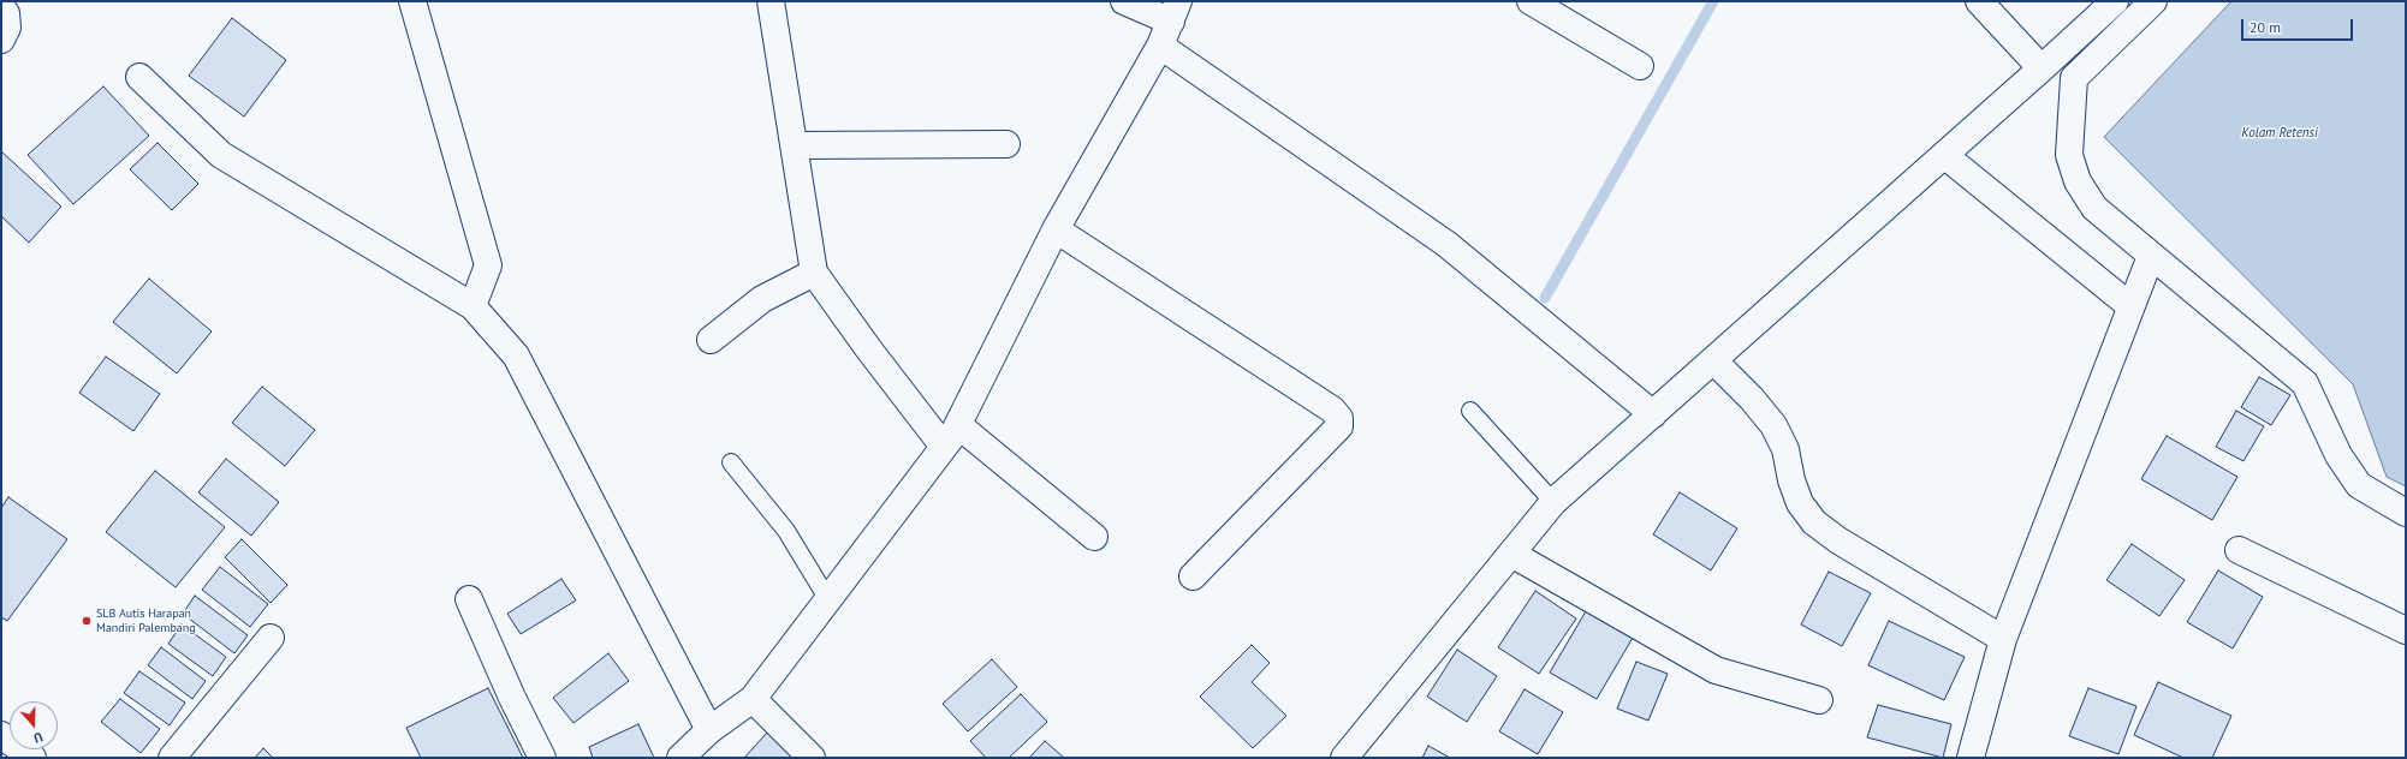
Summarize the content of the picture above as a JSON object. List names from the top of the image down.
{
  "water": ["Kolam Retensi"],
  "places": ["SLB Autis Harapan Mandiri Palembang"],
  "scale_bar": "20 m",
  "north": "bottom"
}
